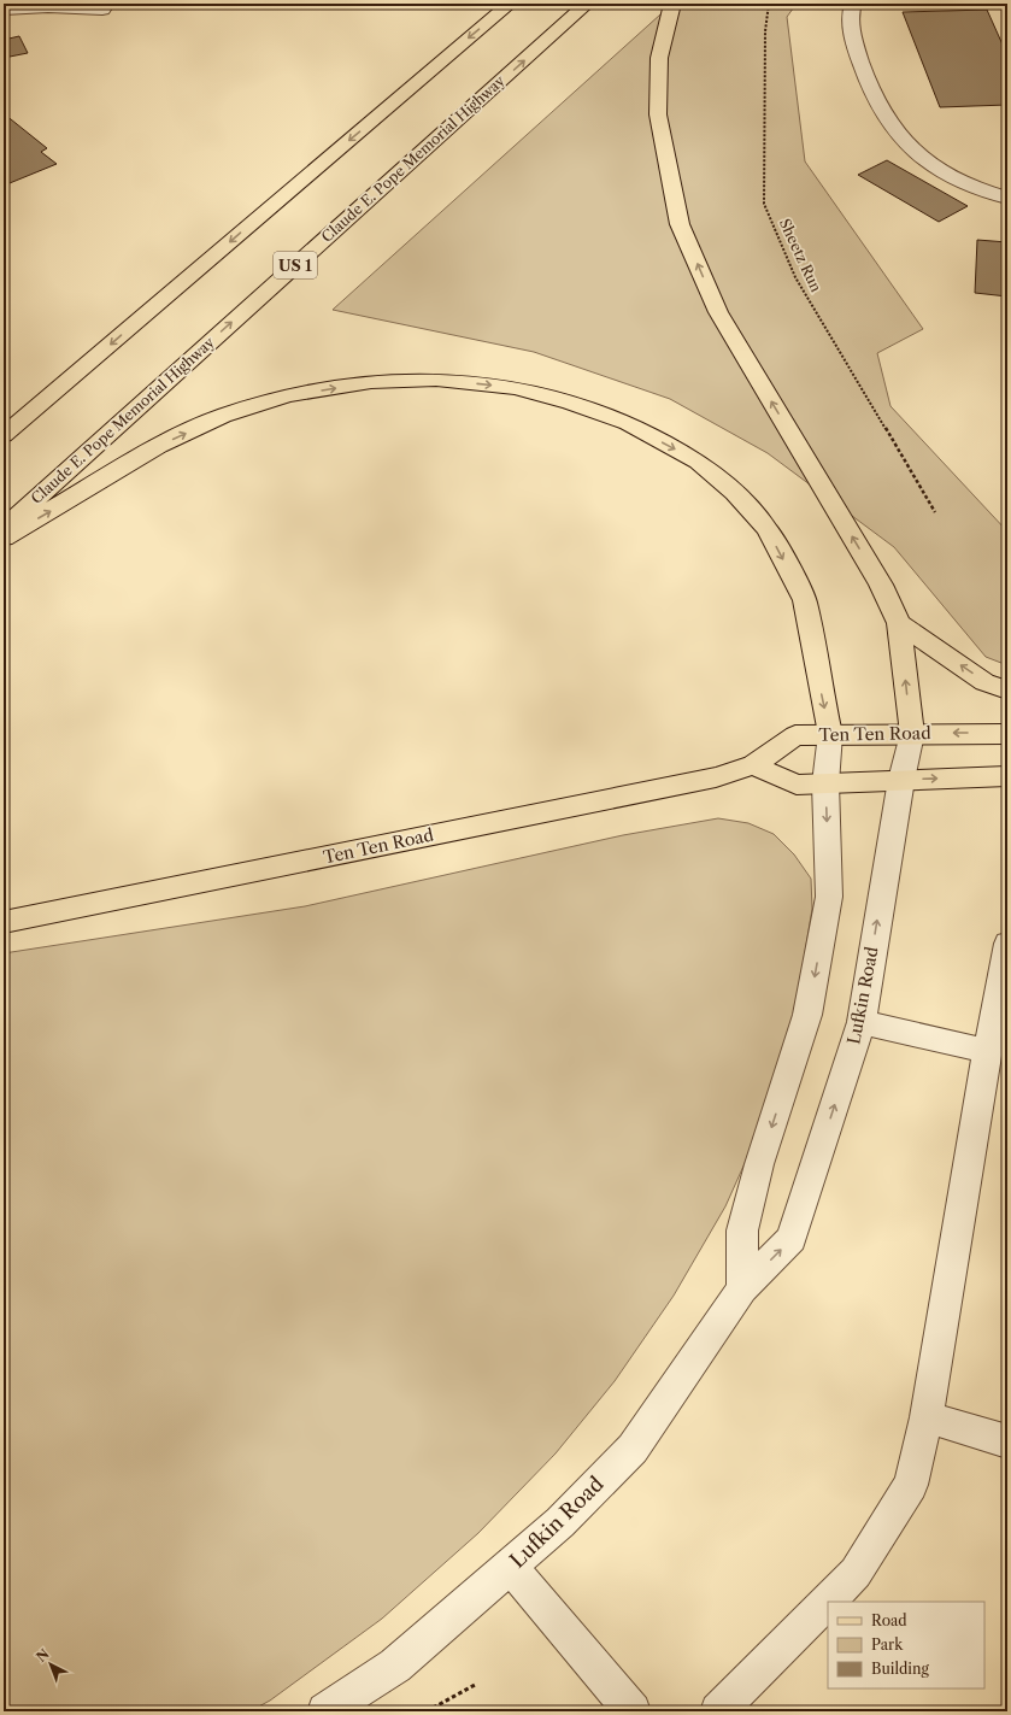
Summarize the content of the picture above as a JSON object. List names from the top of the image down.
{
  "streets": {
    "main road": ["Claude E. Pope Memorial Highway", "US 1", "Ten Ten Road"],
    "street": ["Lufkin Road"],
    "path": ["Sheetz Run"]
  },
  "crossings": [
    ["Ten Ten Road", "Lufkin Road"]
  ],
  "legend": ["Road", "Park", "Building"],
  "north": "top left"
}
